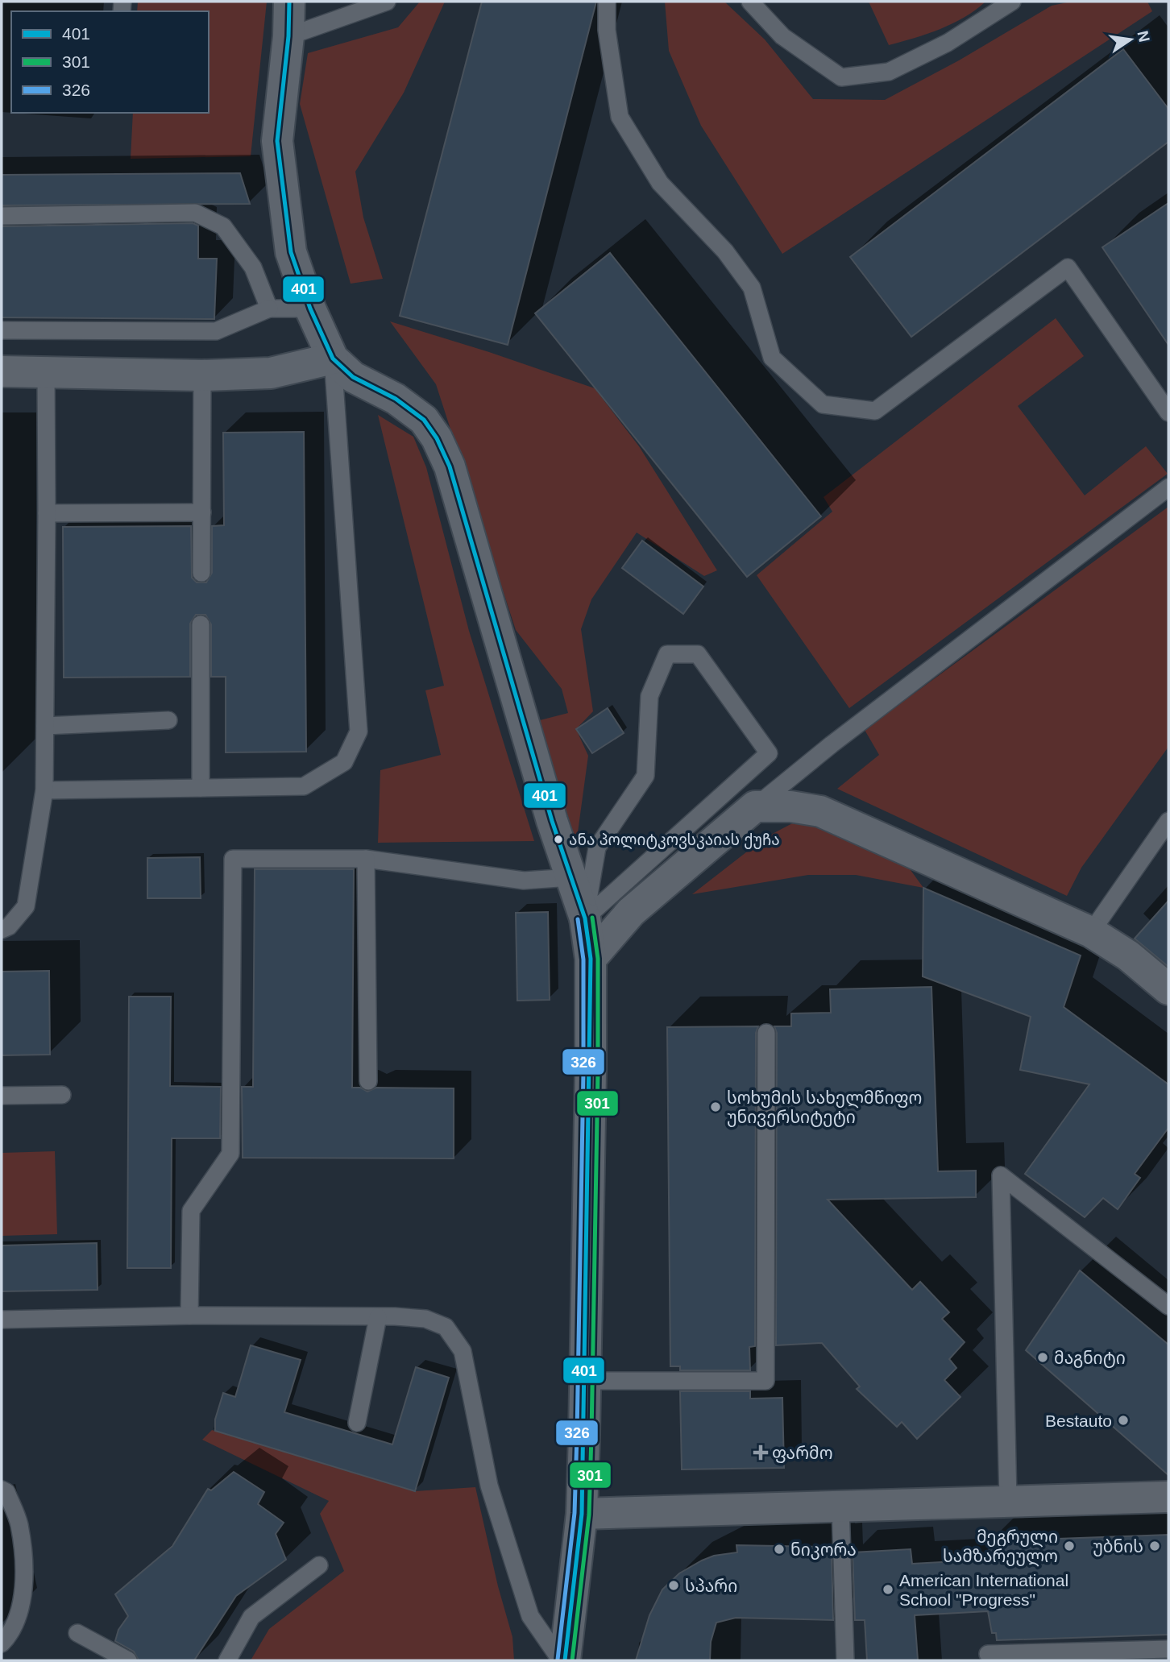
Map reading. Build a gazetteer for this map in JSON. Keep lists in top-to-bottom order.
{
  "places": {
    "other": [
      "ანა პოლიტკოვსკაიას ქუჩა",
      "სოხუმის სახელმწიფო უნივერსიტეტი",
      "მაგნიტი",
      "Bestauto",
      "მეგრული სამზარეულო",
      "უბნის",
      "ნიკორა",
      "სპარი",
      "American International School \"Progress\""
    ],
    "health": ["ფარმო"]
  },
  "lines": ["transit line 401", "transit line 301", "transit line 326"],
  "legend": ["401", "301", "326"],
  "north": "right"
}
